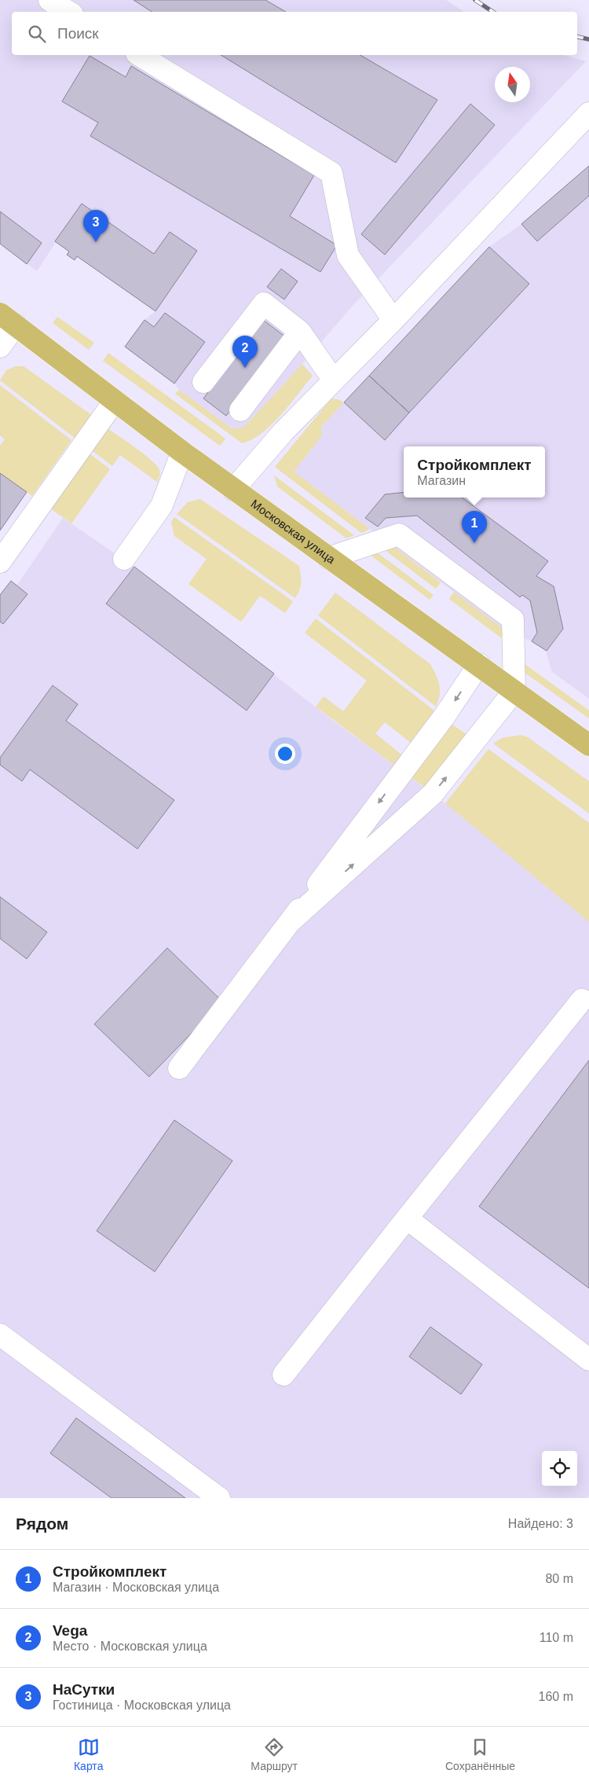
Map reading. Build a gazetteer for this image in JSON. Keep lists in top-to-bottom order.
{
  "streets": {
    "main road": ["Московская улица"]
  },
  "north": "top",
  "page": {
    "search": "Поиск",
    "pins": ["3", "2", "1"],
    "popup": ["Стройкомплект", "Магазин"],
    "heading": ["Рядом", "Найдено: 3"],
    "list": [
      {
        "mark": "1",
        "name": "Стройкомплект",
        "note": "Магазин · Московская улица",
        "value": "80 m"
      },
      {
        "mark": "2",
        "name": "Vega",
        "note": "Место · Московская улица",
        "value": "110 m"
      },
      {
        "mark": "3",
        "name": "НаСутки",
        "note": "Гостиница · Московская улица",
        "value": "160 m"
      }
    ],
    "nav": ["Карта", "Маршрут", "Сохранённые"]
  }
}
